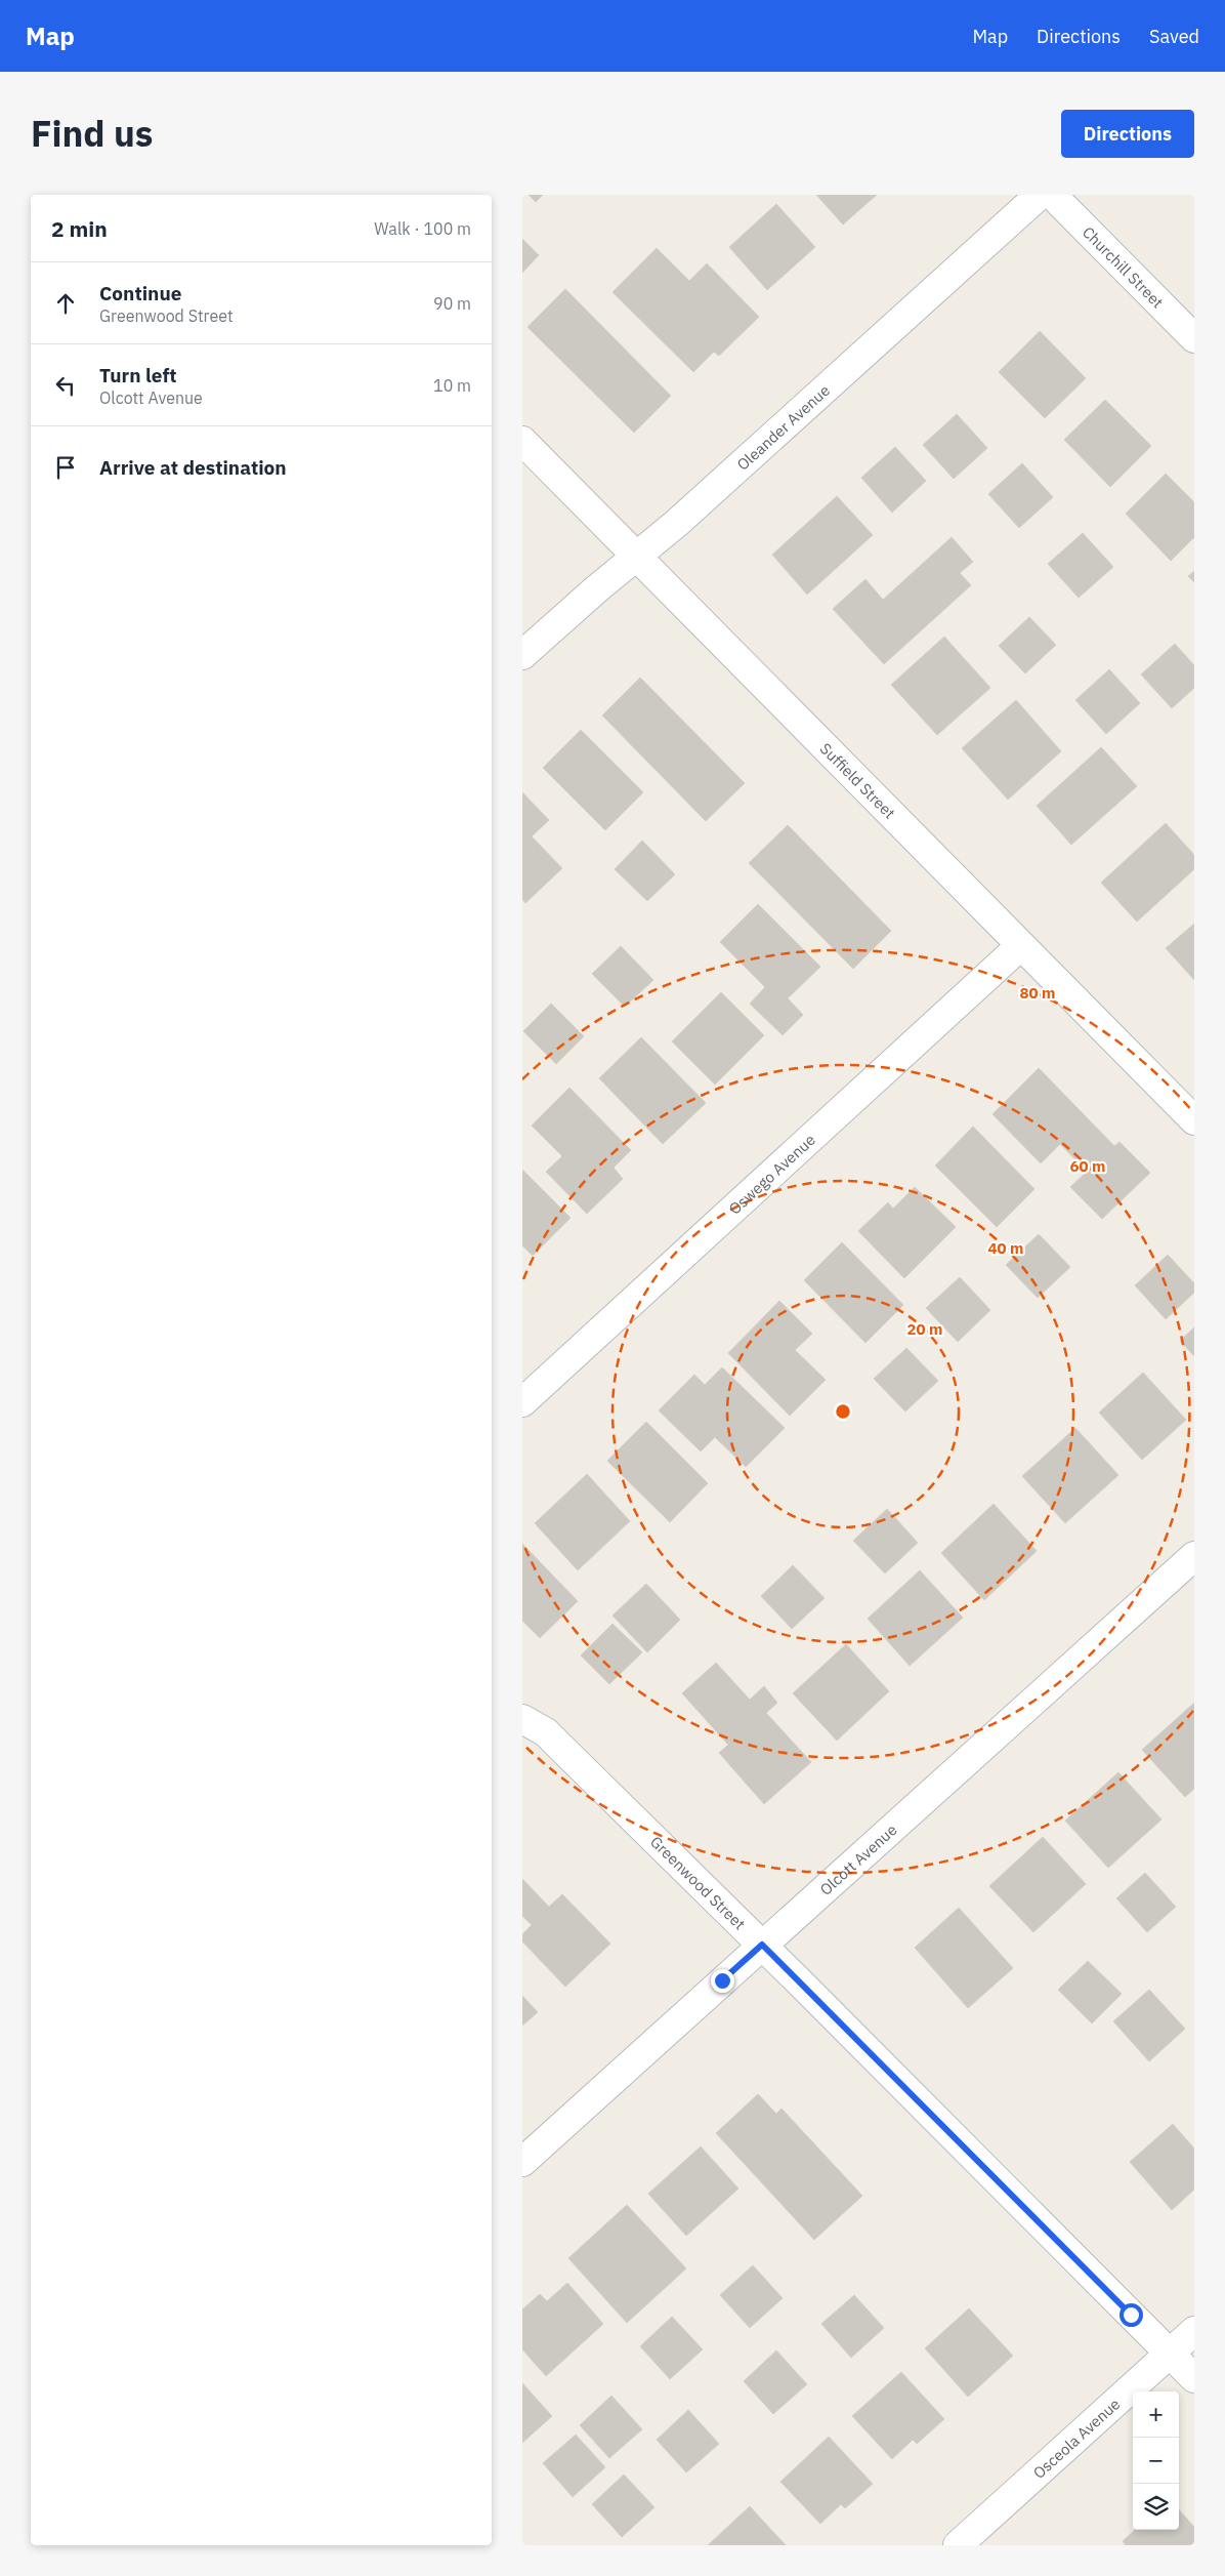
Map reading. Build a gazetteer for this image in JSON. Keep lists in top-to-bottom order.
{
  "streets": {
    "street": [
      "Churchill Street",
      "Oleander Avenue",
      "Suffield Street",
      "Oswego Avenue",
      "Olcott Avenue",
      "Greenwood Street",
      "Osceola Avenue"
    ]
  },
  "crossings": [
    ["Oleander Avenue", "Suffield Street"],
    ["Suffield Street", "Oswego Avenue"],
    ["Olcott Avenue", "Greenwood Street"],
    ["Greenwood Street", "Osceola Avenue"]
  ],
  "page": {
    "header": "Map",
    "nav": ["Map", "Directions", "Saved"],
    "title": "Find us",
    "buttons": "Directions",
    "heading": ["2 min", "Walk · 100 m"],
    "list": [
      ["Continue", "Greenwood Street", "90 m"],
      ["Turn left", "Olcott Avenue", "10 m"],
      "Arrive at destination"
    ],
    "map_buttons": ["+", "−"]
  },
  "rings": [
    "80 m",
    "60 m",
    "40 m",
    "20 m"
  ]
}
